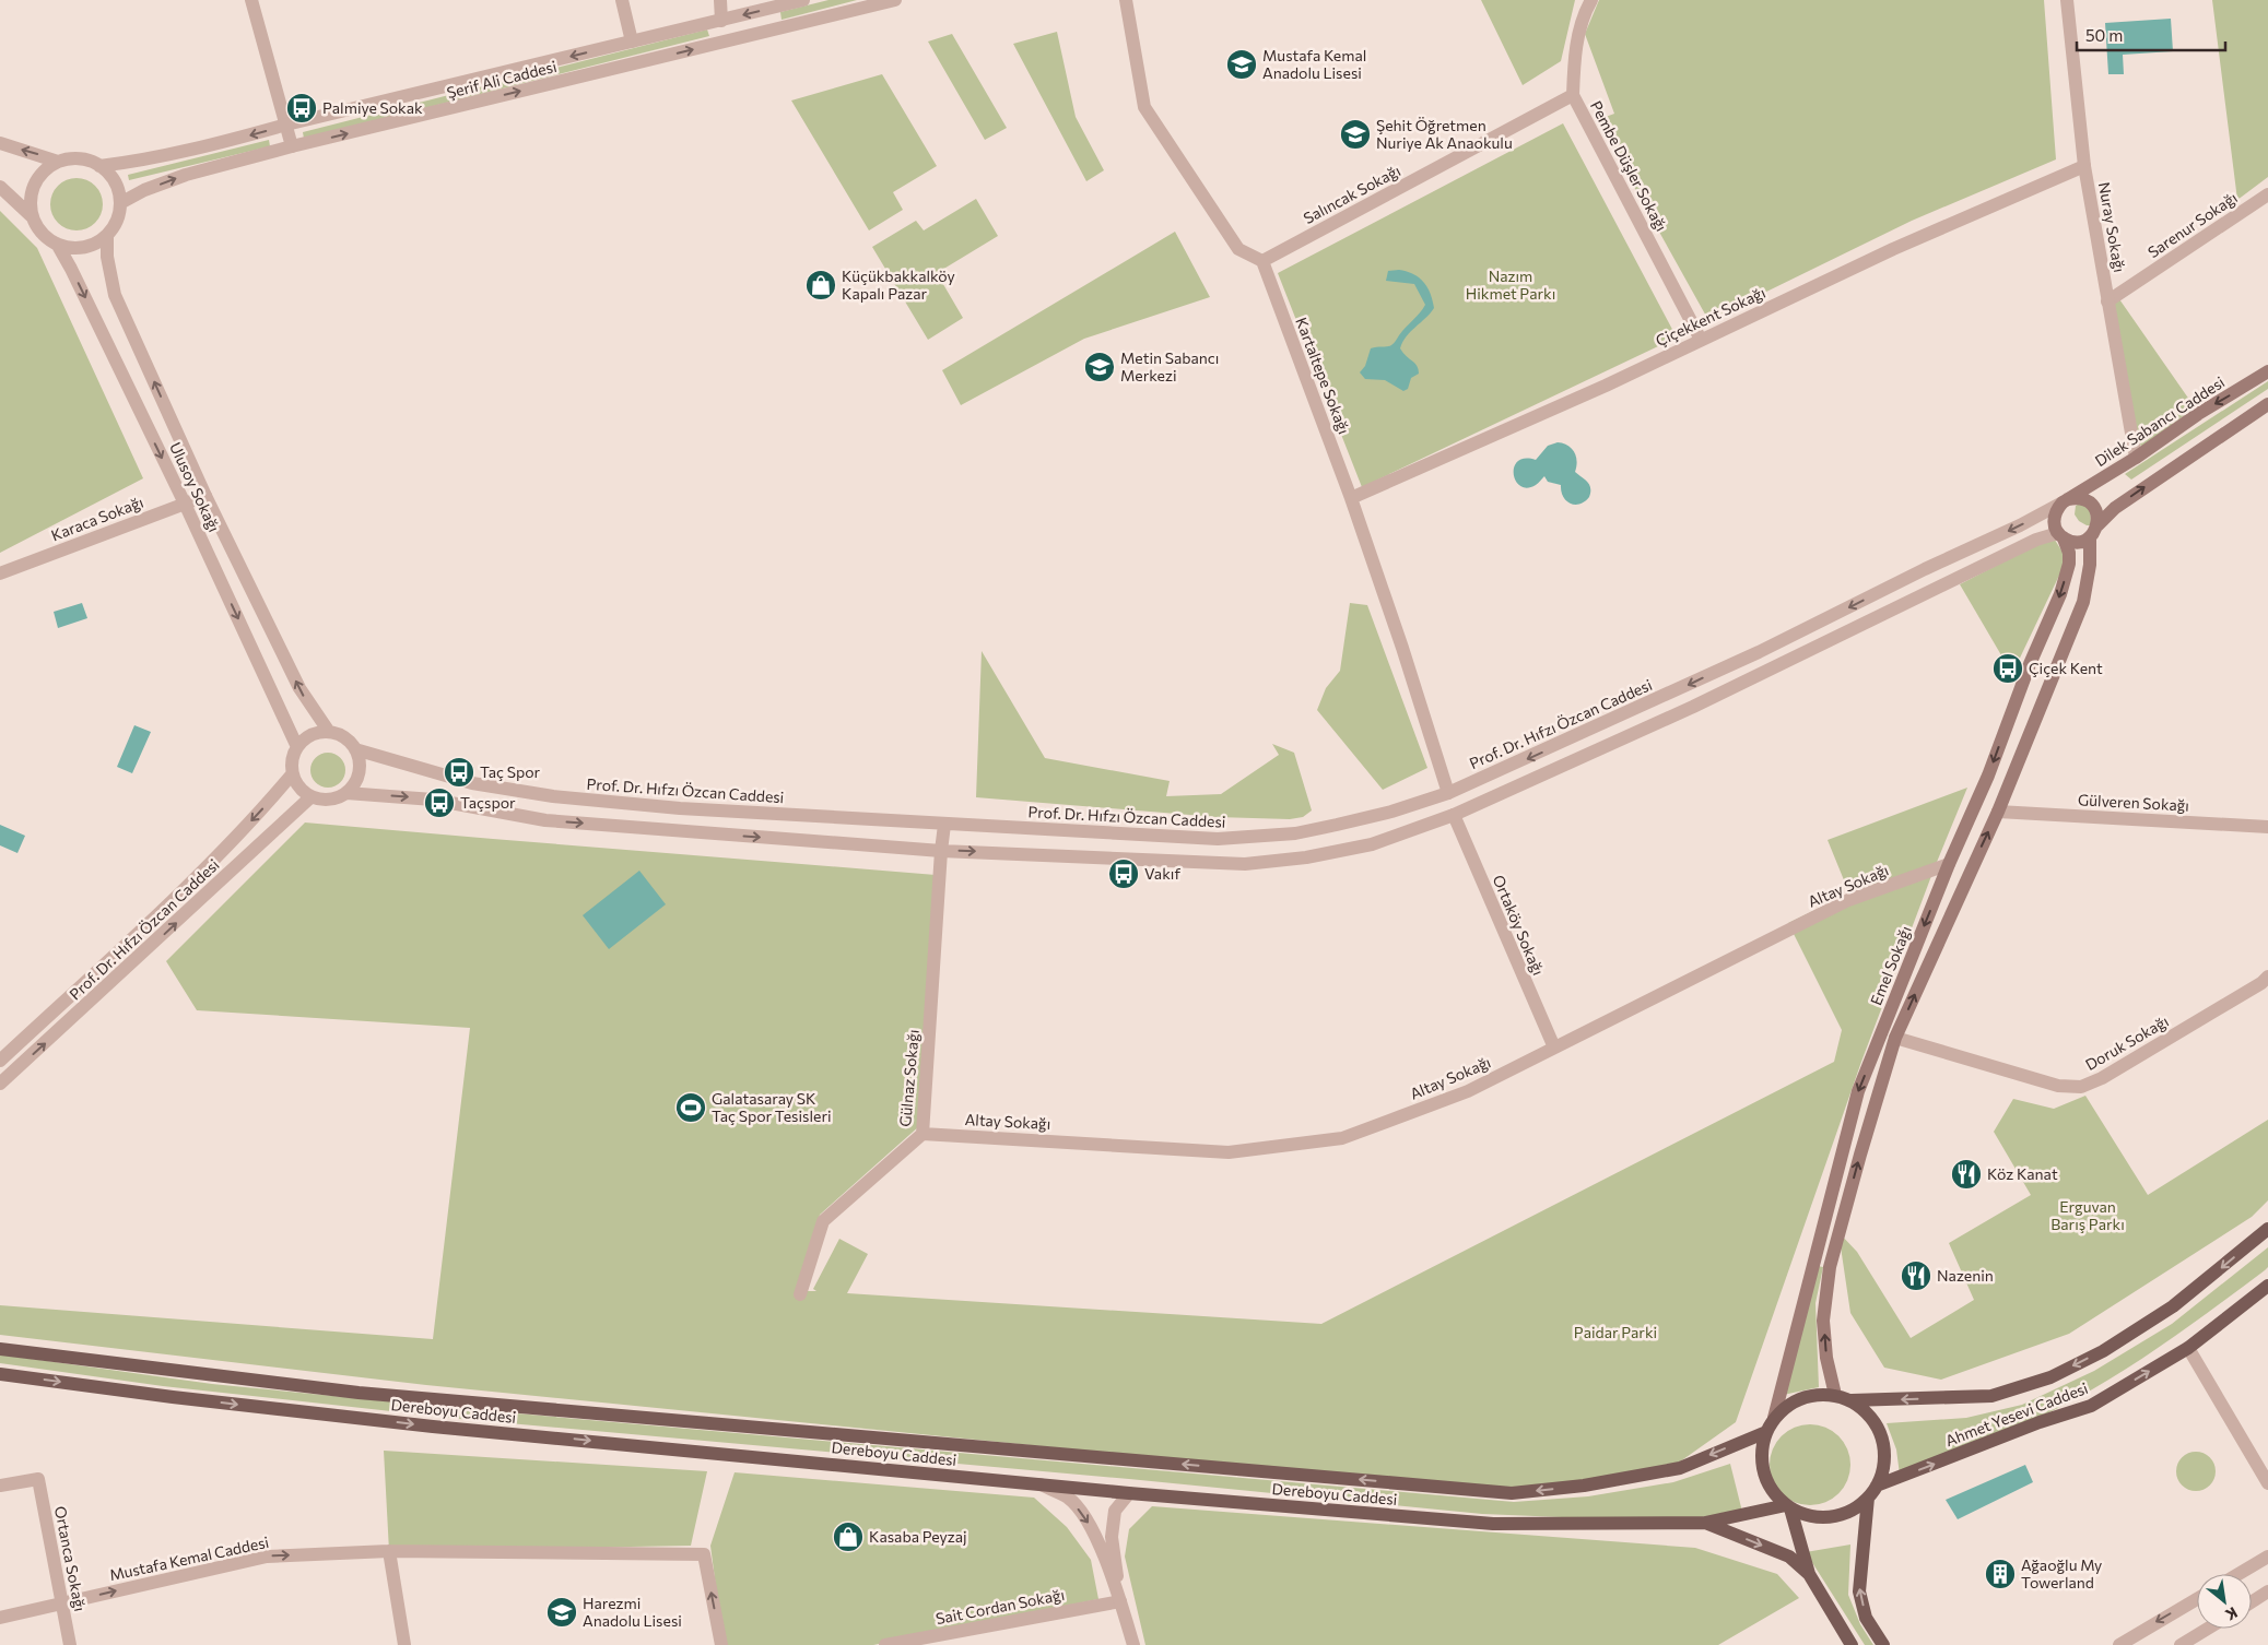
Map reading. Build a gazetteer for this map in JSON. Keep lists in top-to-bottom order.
{
  "streets": {
    "main road": [
      "Dilek Sabancı Caddesi",
      "Emel Sokağı",
      "Dereboyu Caddesi",
      "Ahmet Yesevi Caddesi"
    ],
    "street": [
      "Şerif Ali Caddesi",
      "Pembe Düşler Sokağı",
      "Salıncak Sokağı",
      "Sarenur Sokağı",
      "Nuray Sokağı",
      "Çiçekkent Sokağı",
      "Kartaltepe Sokağı",
      "Ulusoy Sokağı",
      "Karaca Sokağı",
      "Prof. Dr. Hıfzı Özcan Caddesi",
      "Gülveren Sokağı",
      "Altay Sokağı",
      "Ortaköy Sokağı",
      "Doruk Sokağı",
      "Gülnaz Sokağı",
      "Ortanca Sokağı",
      "Mustafa Kemal Caddesi",
      "Sait Cordan Sokağı"
    ]
  },
  "crossings": [
    ["Şerif Ali Caddesi", "Ulusoy Sokağı"],
    ["Pembe Düşler Sokağı", "Salıncak Sokağı"],
    ["Pembe Düşler Sokağı", "Çiçekkent Sokağı"],
    ["Salıncak Sokağı", "Kartaltepe Sokağı"],
    ["Sarenur Sokağı", "Nuray Sokağı"],
    ["Nuray Sokağı", "Çiçekkent Sokağı"],
    ["Nuray Sokağı", "Dilek Sabancı Caddesi"],
    ["Çiçekkent Sokağı", "Kartaltepe Sokağı"],
    ["Kartaltepe Sokağı", "Prof. Dr. Hıfzı Özcan Caddesi"],
    ["Kartaltepe Sokağı", "Ortaköy Sokağı"],
    ["Dilek Sabancı Caddesi", "Prof. Dr. Hıfzı Özcan Caddesi"],
    ["Dilek Sabancı Caddesi", "Emel Sokağı"],
    ["Ulusoy Sokağı", "Karaca Sokağı"],
    ["Ulusoy Sokağı", "Prof. Dr. Hıfzı Özcan Caddesi"],
    ["Prof. Dr. Hıfzı Özcan Caddesi", "Ortaköy Sokağı"],
    ["Prof. Dr. Hıfzı Özcan Caddesi", "Emel Sokağı"],
    ["Prof. Dr. Hıfzı Özcan Caddesi", "Gülnaz Sokağı"],
    ["Altay Sokağı", "Ortaköy Sokağı"],
    ["Altay Sokağı", "Emel Sokağı"],
    ["Altay Sokağı", "Gülnaz Sokağı"],
    ["Emel Sokağı", "Dereboyu Caddesi"],
    ["Emel Sokağı", "Ahmet Yesevi Caddesi"],
    ["Dereboyu Caddesi", "Ahmet Yesevi Caddesi"],
    ["Ortanca Sokağı", "Mustafa Kemal Caddesi"]
  ],
  "parks": ["Nazım Hikmet Parkı", "Erguvan Barış Parkı", "Paidar Parki"],
  "places": {
    "school or university": [
      "Mustafa Kemal Anadolu Lisesi",
      "Şehit Öğretmen Nuriye Ak Anaokulu",
      "Metin Sabancı Merkezi",
      "Harezmi Anadolu Lisesi"
    ],
    "bus stop": [
      "Palmiye Sokak",
      "Çiçek Kent",
      "Taç Spor",
      "Taçspor",
      "Vakıf"
    ],
    "shop": ["Küçükbakkalköy Kapalı Pazar", "Kasaba Peyzaj"],
    "sports": ["Galatasaray SK Taç Spor Tesisleri"],
    "restaurant": ["Köz Kanat", "Nazenin"],
    "building": ["Ağaoğlu My Towerland"]
  },
  "scale_bar": "50 m",
  "north": "bottom right"
}
